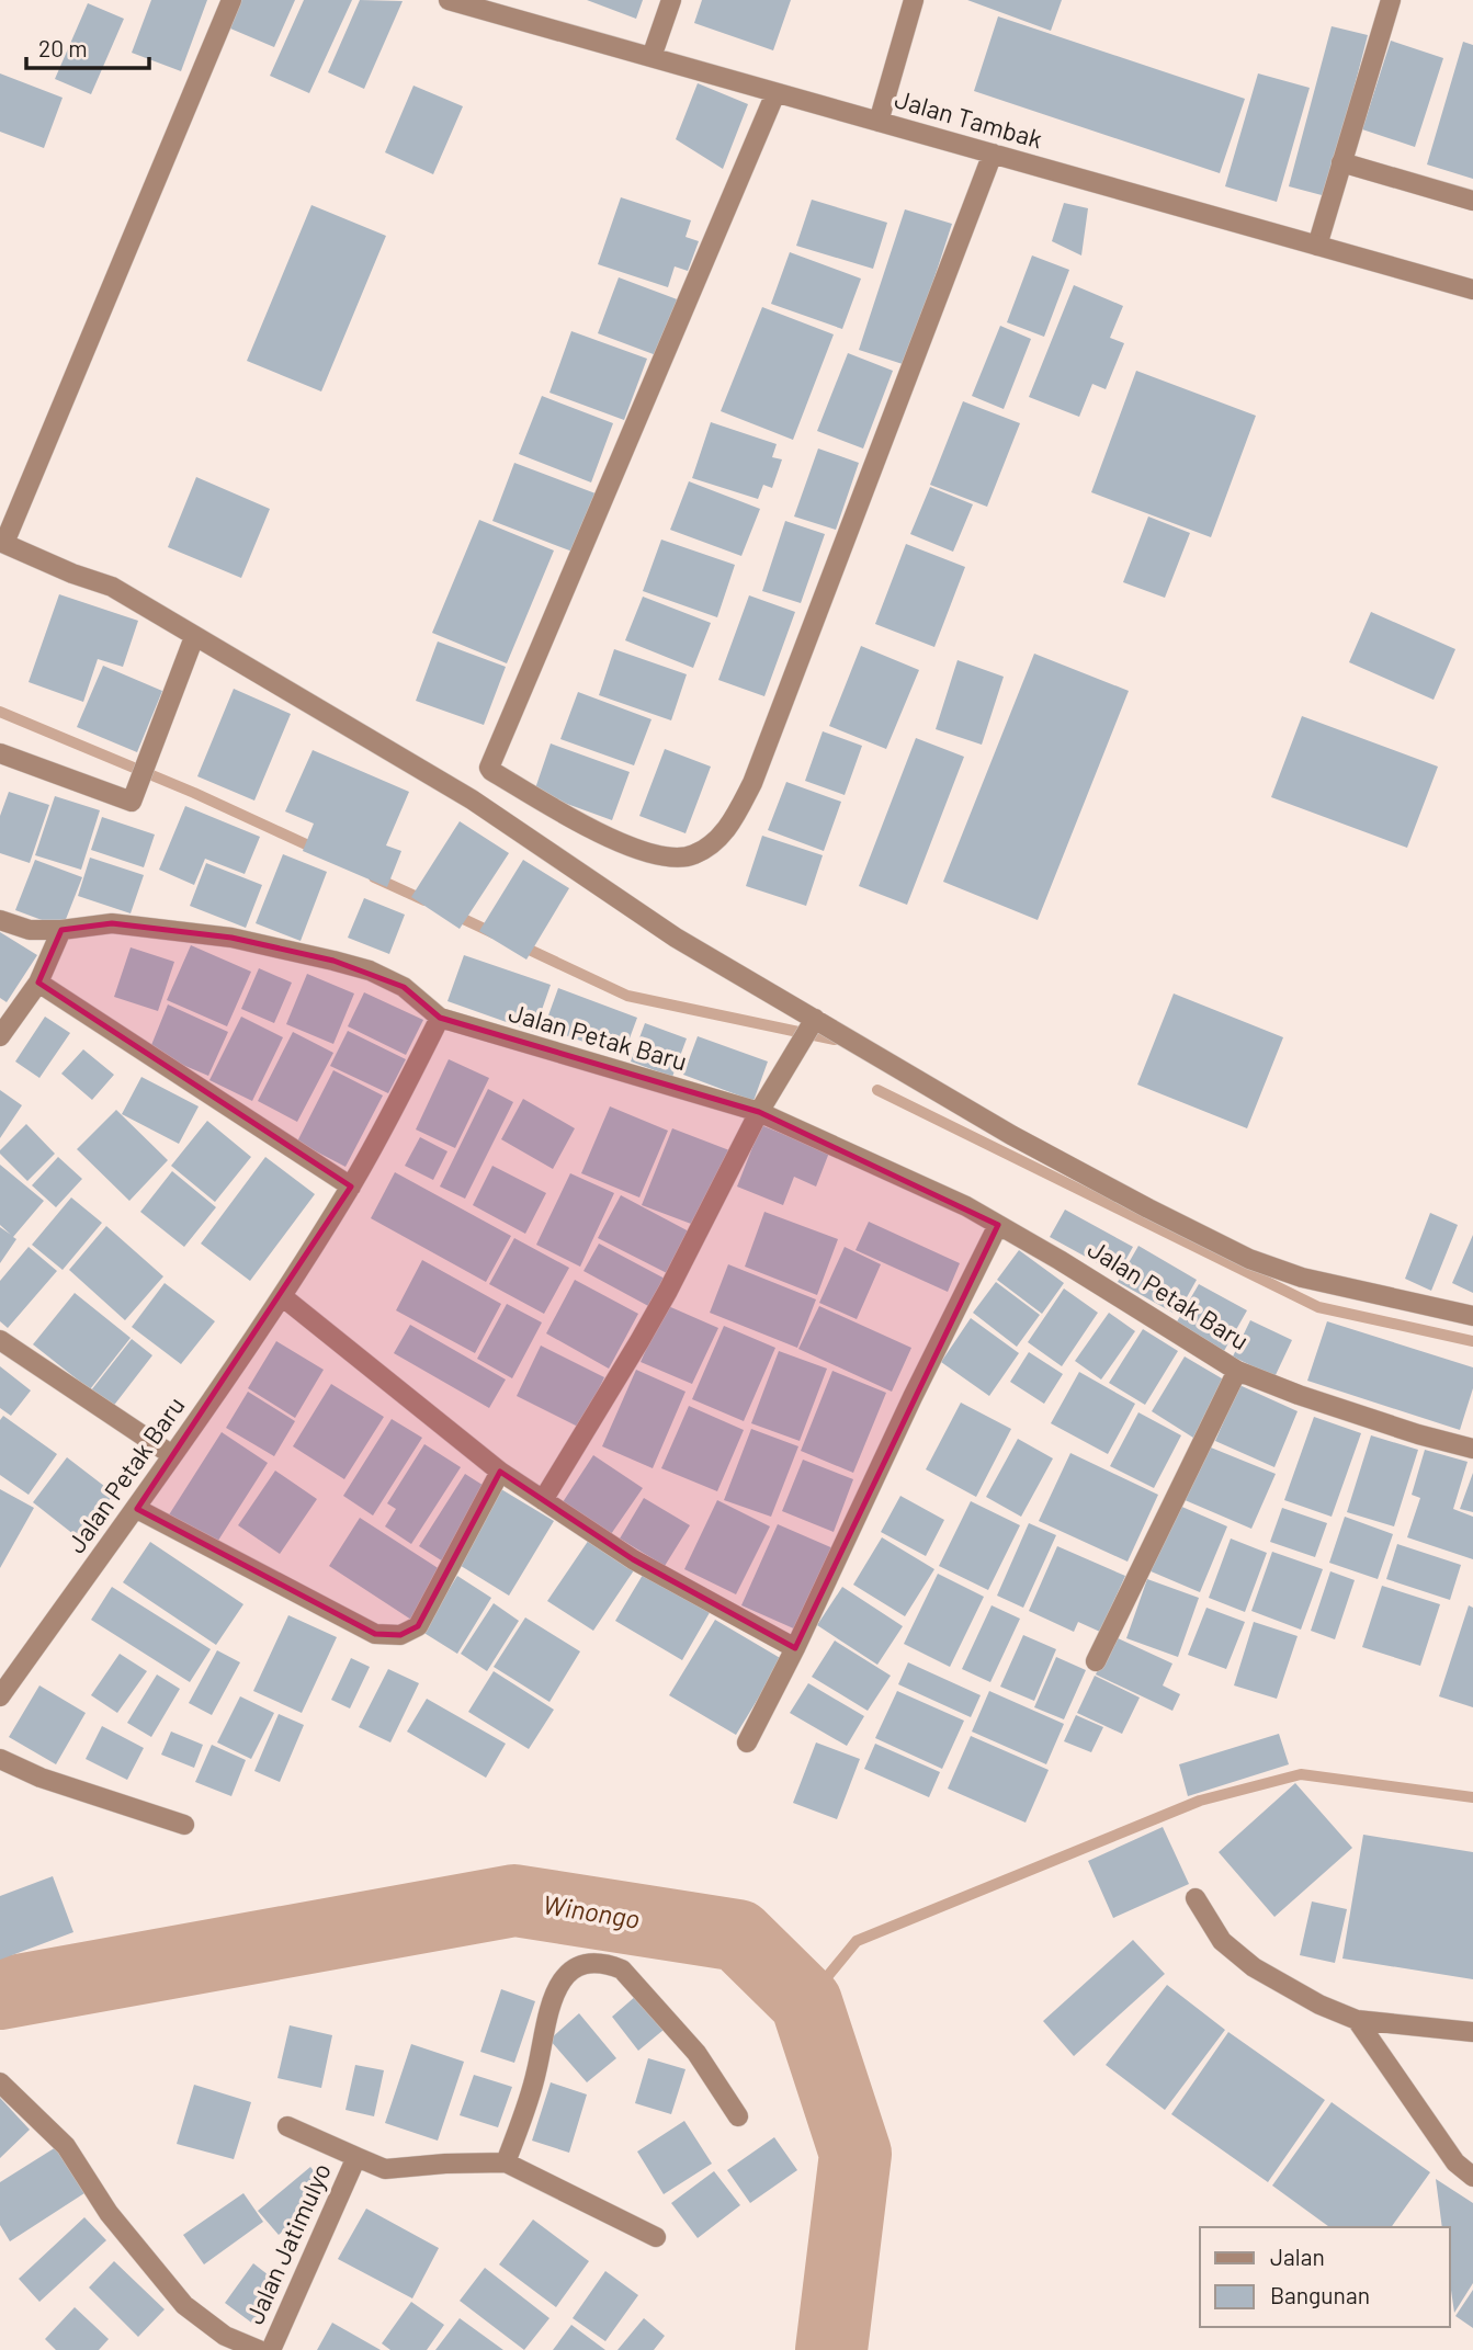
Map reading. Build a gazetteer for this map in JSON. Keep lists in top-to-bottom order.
{
  "streets": {
    "street": ["Jalan Tambak", "Jalan Petak Baru", "Jalan Jatimulyo"]
  },
  "water": ["Winongo"],
  "legend": ["Jalan", "Bangunan"],
  "scale_bar": "20 m"
}
